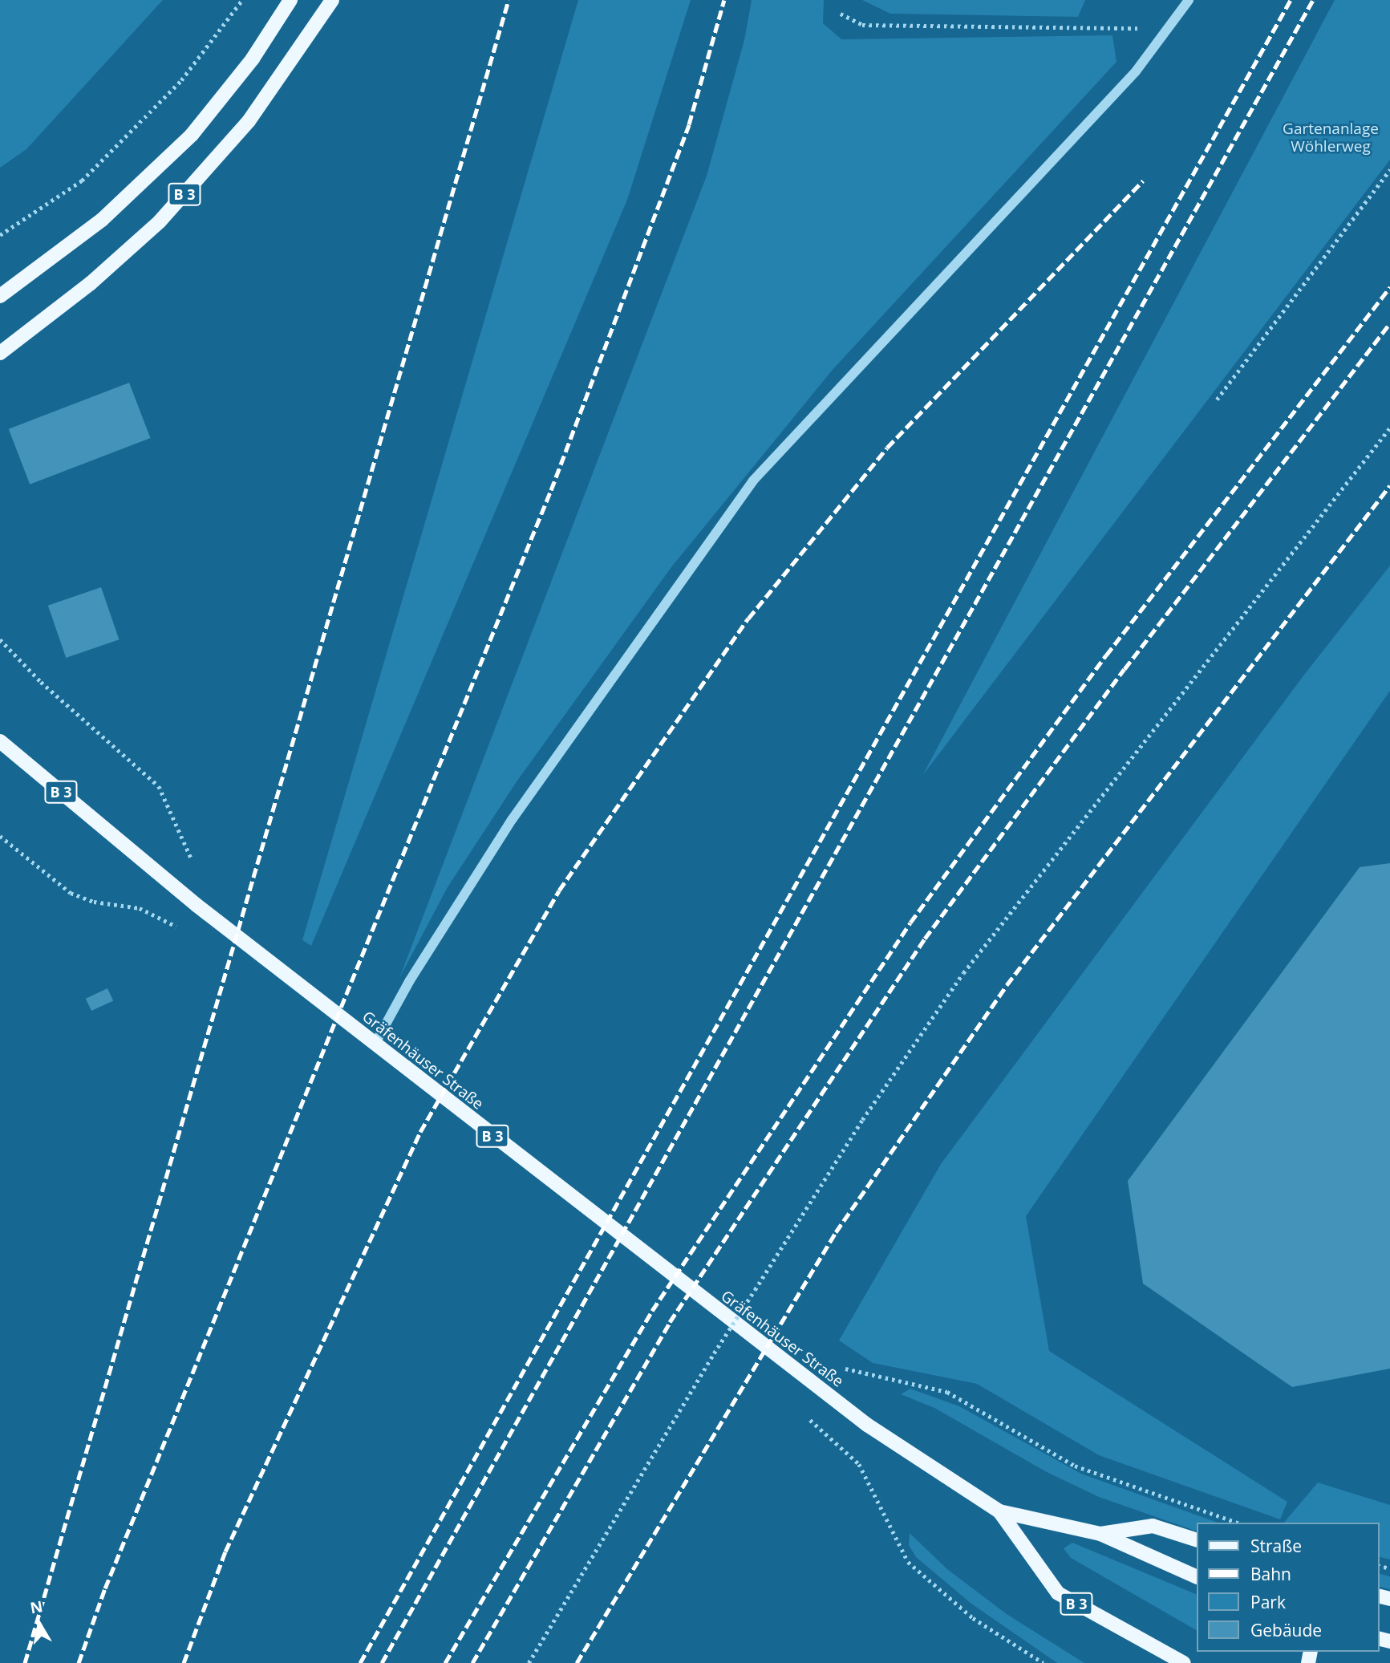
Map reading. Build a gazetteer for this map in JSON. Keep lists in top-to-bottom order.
{
  "streets": {
    "main road": ["B 3", "Gräfenhäuser Straße"]
  },
  "parks": ["Gartenanlage Wöhlerweg"],
  "legend": [
    "Straße",
    "Bahn",
    "Park",
    "Gebäude"
  ],
  "north": "top"
}
